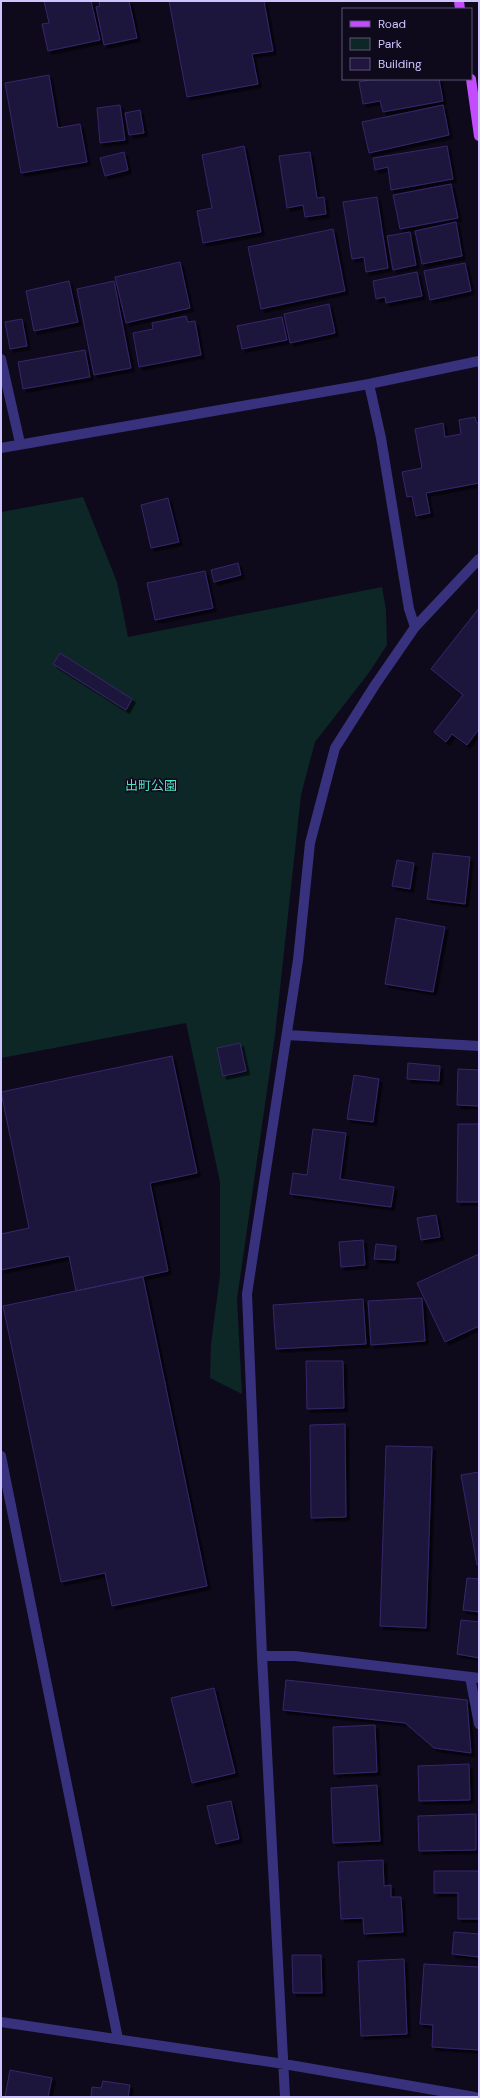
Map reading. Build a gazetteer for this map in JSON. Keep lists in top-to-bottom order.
{
  "parks": ["出町公園"],
  "legend": ["Road", "Park", "Building"]
}
